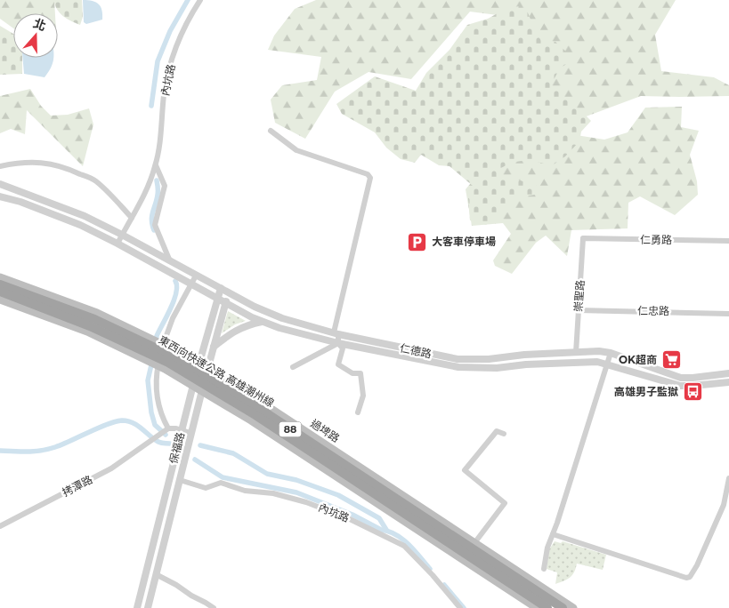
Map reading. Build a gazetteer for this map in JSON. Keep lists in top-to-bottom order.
{
  "streets": {
    "highway": ["東西向快速公路 高雄潮州線", "88"],
    "main road": ["過埤路"],
    "street": [
      "內坑路",
      "仁勇路",
      "崇聖路",
      "仁忠路",
      "仁德路",
      "保福路",
      "拷潭路"
    ]
  },
  "crossings": [
    ["內坑路", "保福路"],
    ["仁勇路", "崇聖路"],
    ["崇聖路", "仁忠路"],
    ["崇聖路", "仁德路"],
    ["仁德路", "保福路"],
    ["過埤路", "保福路"]
  ],
  "places": {
    "parking": ["大客車停車場"],
    "supermarket": ["OK超商"],
    "bus stop": ["高雄男子監獄"]
  },
  "north": "top"
}
